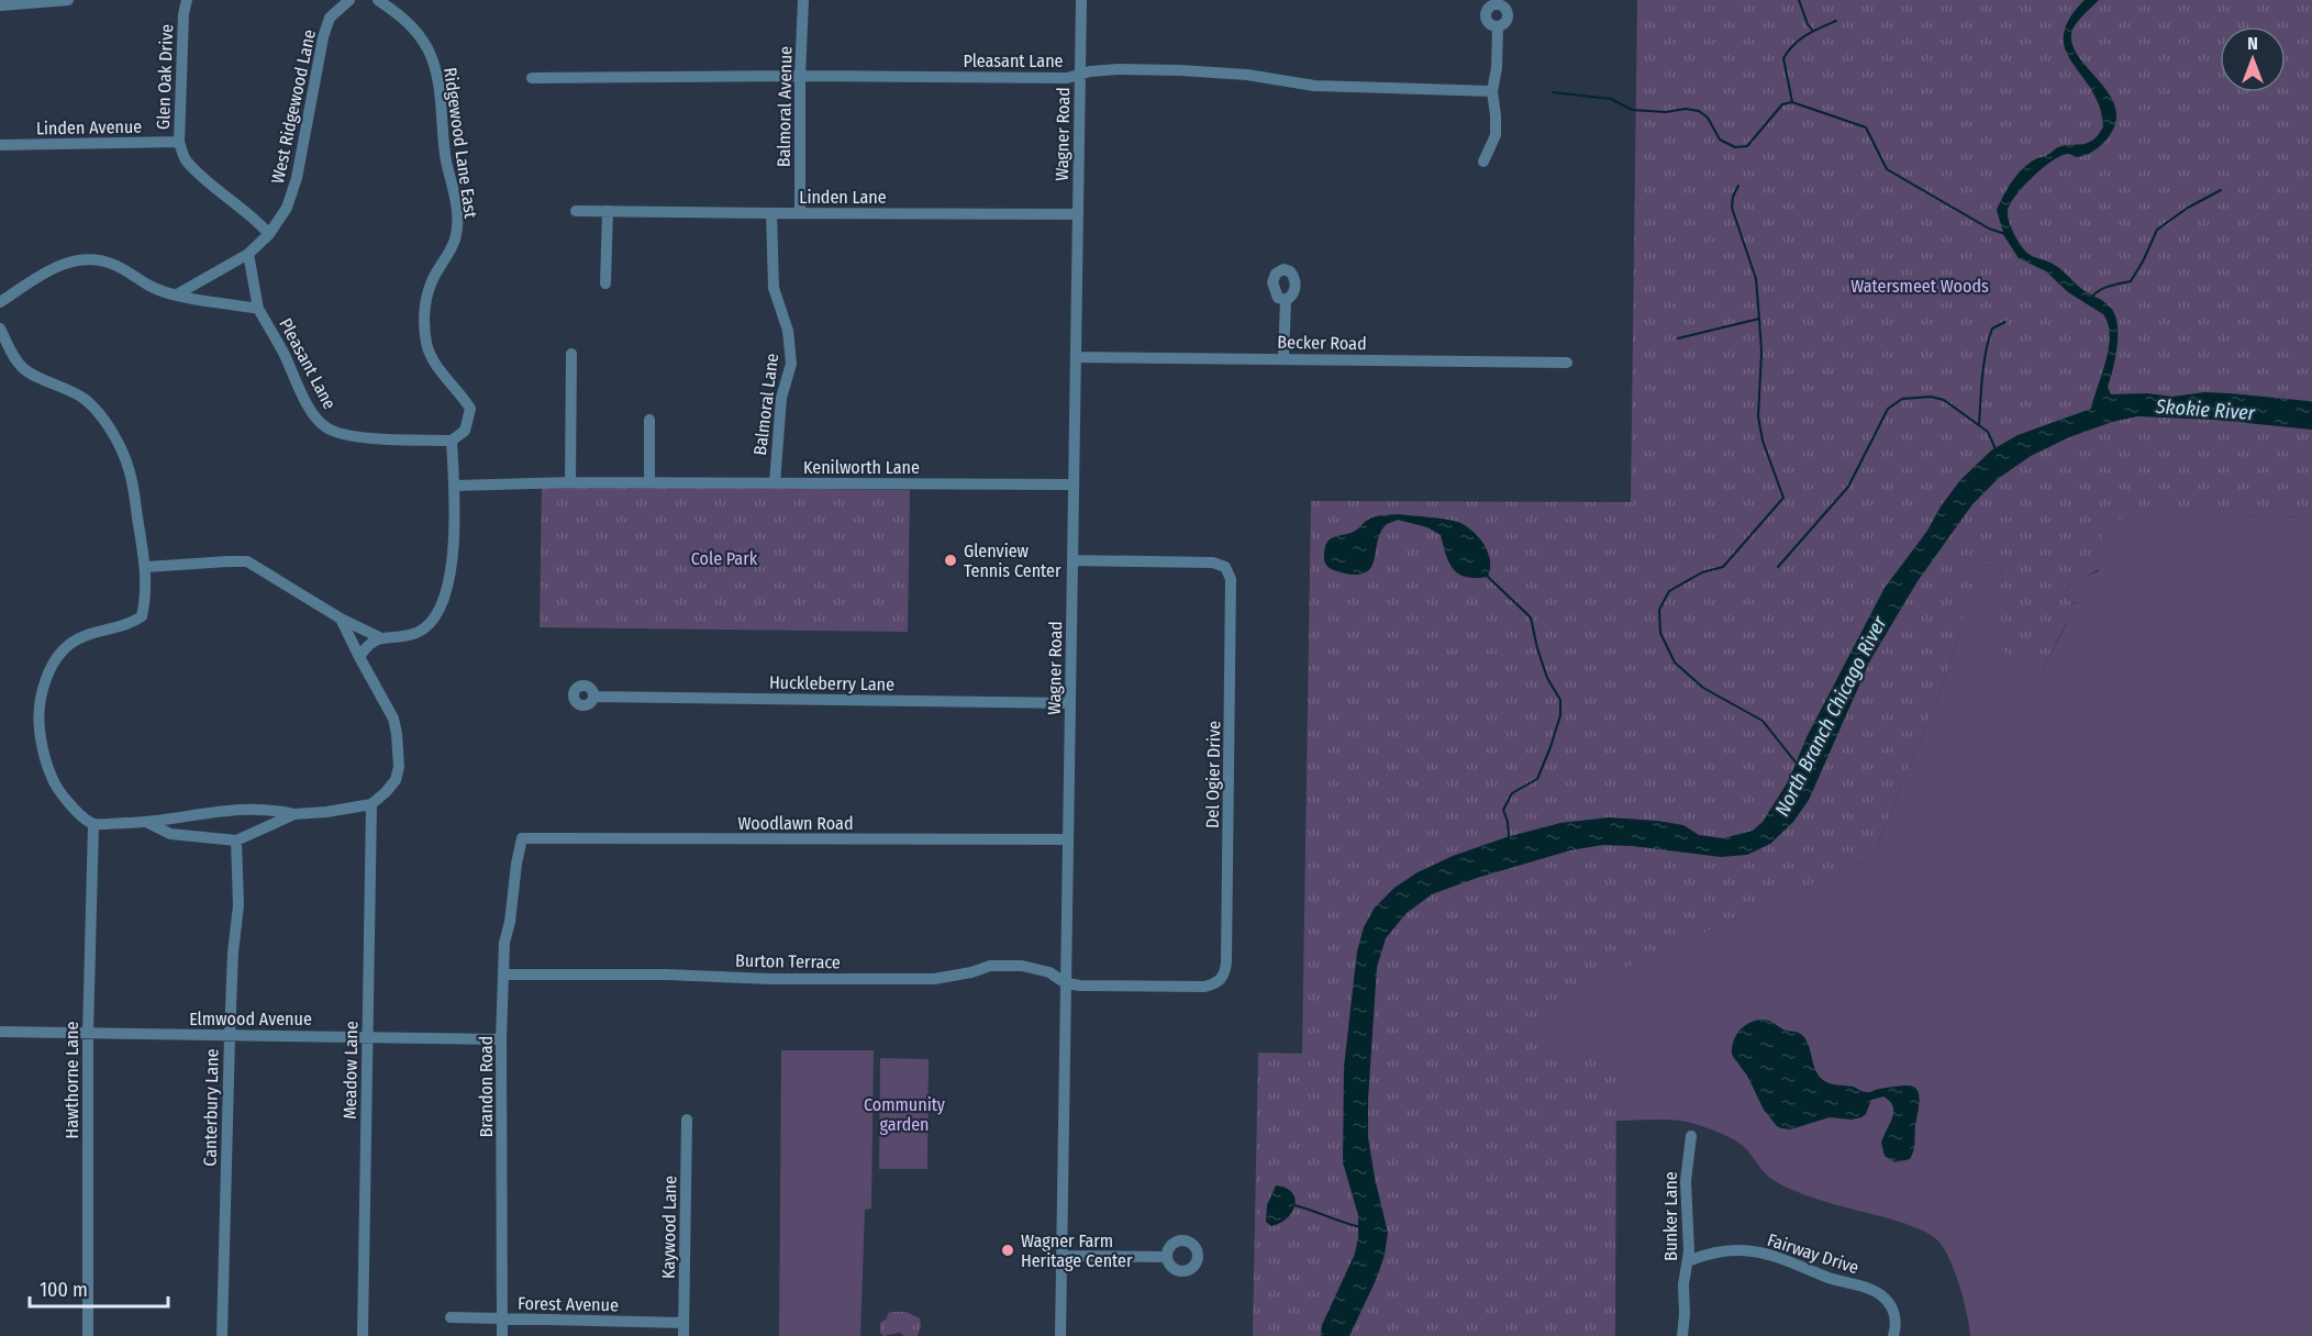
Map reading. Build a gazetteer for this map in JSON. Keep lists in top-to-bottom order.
{
  "streets": {
    "street": [
      "Pleasant Lane",
      "Glen Oak Drive",
      "West Ridgewood Lane",
      "Balmoral Avenue",
      "Linden Avenue",
      "Wagner Road",
      "Ridgewood Lane East",
      "Linden Lane",
      "Becker Road",
      "Balmoral Lane",
      "Kenilworth Lane",
      "Huckleberry Lane",
      "Del Ogier Drive",
      "Woodlawn Road",
      "Burton Terrace",
      "Elmwood Avenue",
      "Meadow Lane",
      "Hawthorne Lane",
      "Brandon Road",
      "Canterbury Lane",
      "Bunker Lane",
      "Kaywood Lane",
      "Fairway Drive",
      "Forest Avenue"
    ]
  },
  "crossings": [
    ["Pleasant Lane", "West Ridgewood Lane"],
    ["Pleasant Lane", "Balmoral Avenue"],
    ["Pleasant Lane", "Wagner Road"],
    ["Pleasant Lane", "Ridgewood Lane East"],
    ["Glen Oak Drive", "West Ridgewood Lane"],
    ["Glen Oak Drive", "Linden Avenue"],
    ["Balmoral Avenue", "Linden Lane"],
    ["Wagner Road", "Linden Lane"],
    ["Wagner Road", "Becker Road"],
    ["Wagner Road", "Kenilworth Lane"],
    ["Wagner Road", "Huckleberry Lane"],
    ["Wagner Road", "Del Ogier Drive"],
    ["Wagner Road", "Woodlawn Road"],
    ["Wagner Road", "Burton Terrace"],
    ["Linden Lane", "Balmoral Lane"],
    ["Balmoral Lane", "Kenilworth Lane"],
    ["Del Ogier Drive", "Burton Terrace"],
    ["Woodlawn Road", "Brandon Road"],
    ["Burton Terrace", "Brandon Road"],
    ["Elmwood Avenue", "Meadow Lane"],
    ["Elmwood Avenue", "Hawthorne Lane"],
    ["Elmwood Avenue", "Brandon Road"],
    ["Elmwood Avenue", "Canterbury Lane"],
    ["Brandon Road", "Forest Avenue"],
    ["Bunker Lane", "Fairway Drive"],
    ["Kaywood Lane", "Forest Avenue"]
  ],
  "water": ["Skokie River", "North Branch Chicago River"],
  "parks": ["Watersmeet Woods", "Cole Park", "Community garden"],
  "places": ["Glenview Tennis Center", "Wagner Farm Heritage Center"],
  "scale_bar": "100 m",
  "north": "top"
}
